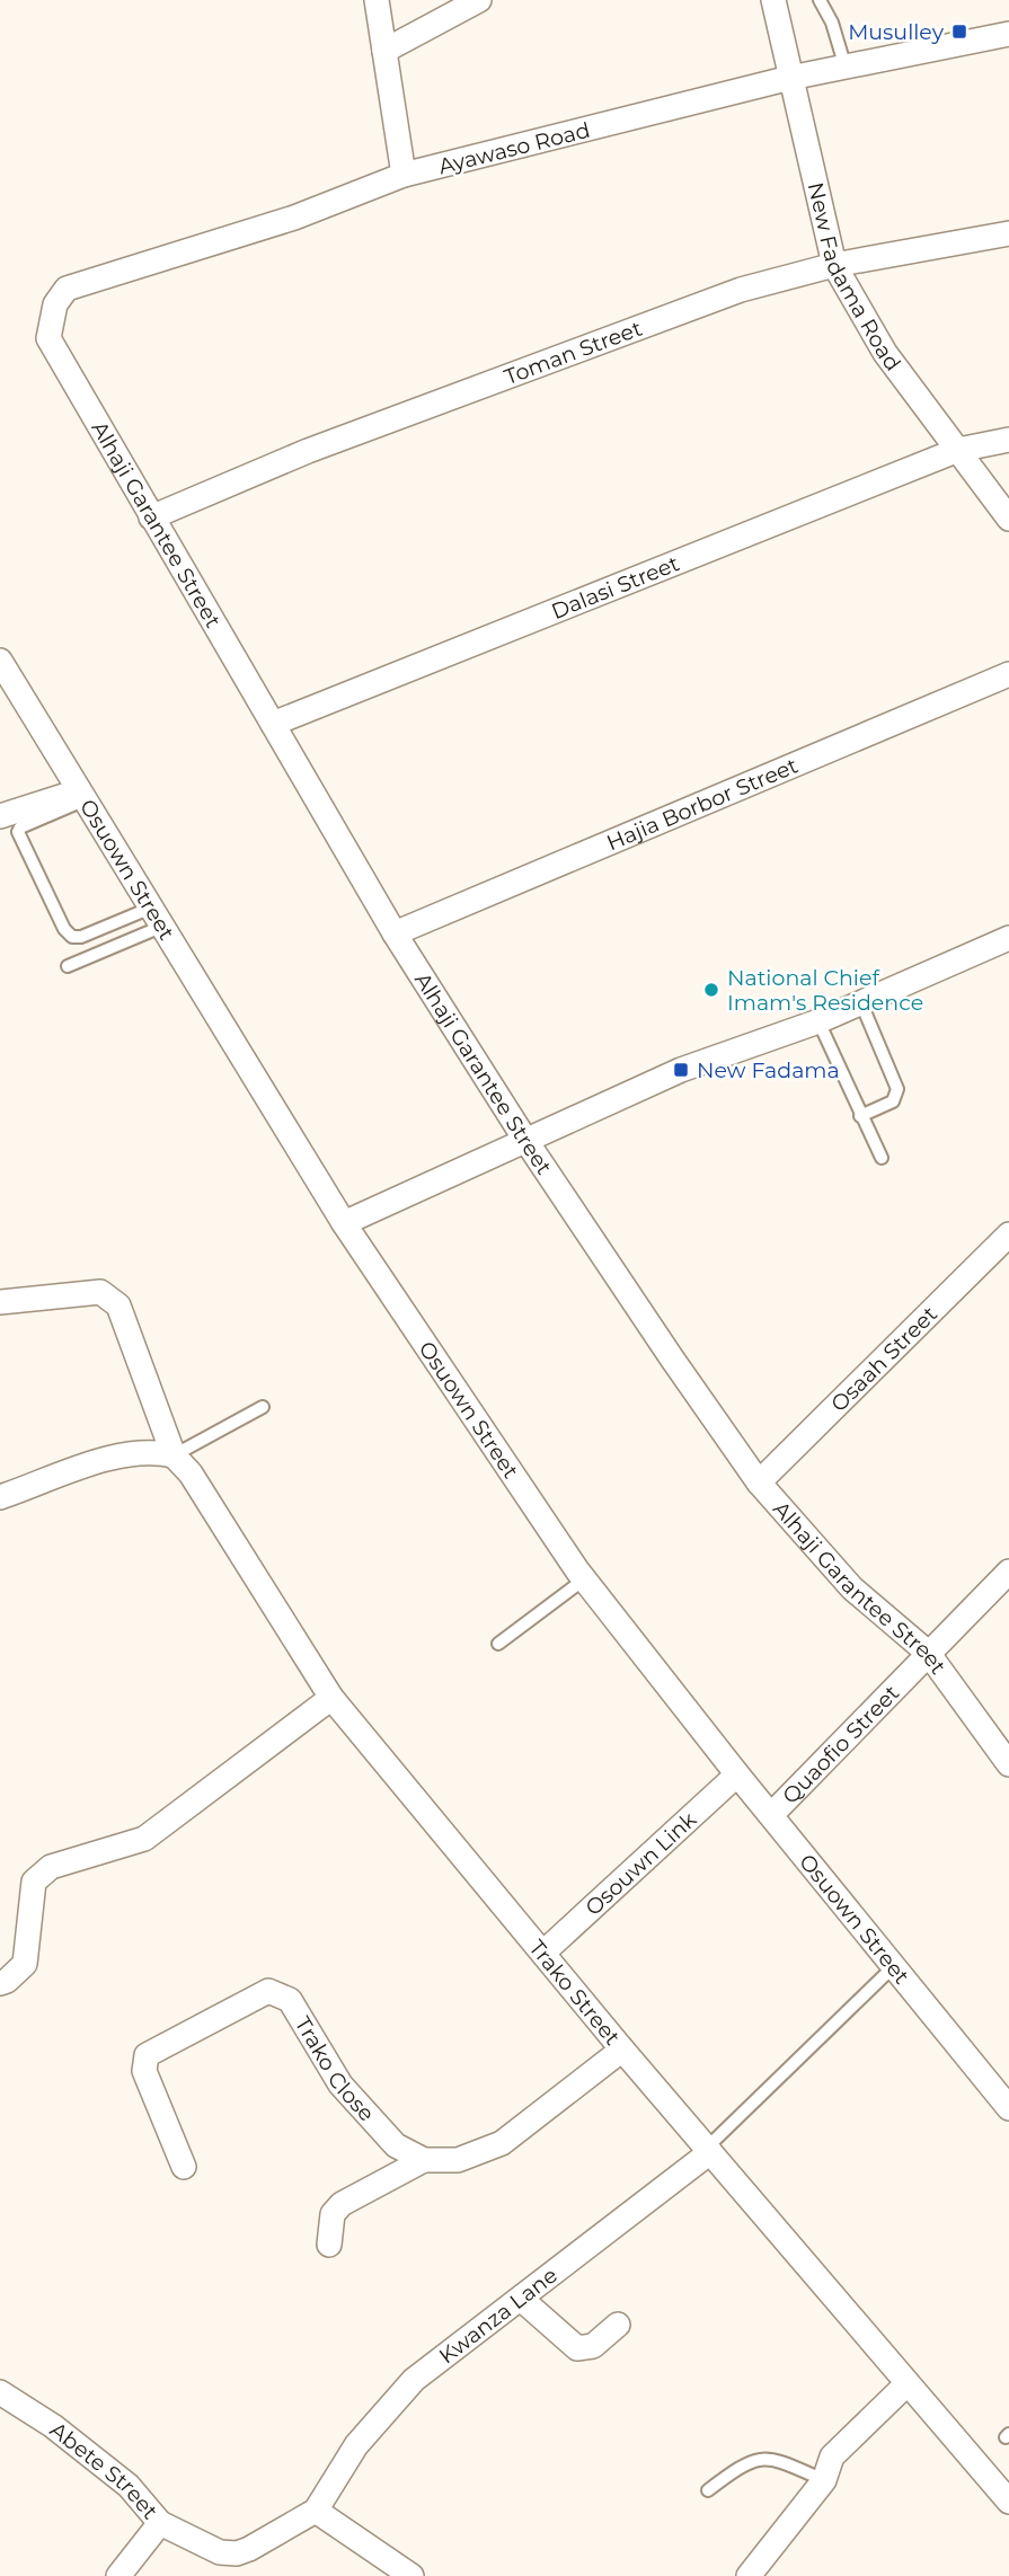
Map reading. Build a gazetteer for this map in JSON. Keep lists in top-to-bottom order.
{
  "streets": {
    "street": [
      "Ayawaso Road",
      "New Fadama Road",
      "Toman Street",
      "Alhaji Garantee Street",
      "Dalasi Street",
      "Hajia Borbor Street",
      "Osuown Street",
      "Osaah Street",
      "Quaofio Street",
      "Osouwn Link",
      "Trako Street",
      "Trako Close",
      "Kwanza Lane",
      "Abete Street"
    ]
  },
  "crossings": [
    ["Ayawaso Road", "New Fadama Road"],
    ["Ayawaso Road", "Alhaji Garantee Street"],
    ["New Fadama Road", "Toman Street"],
    ["New Fadama Road", "Dalasi Street"],
    ["Toman Street", "Alhaji Garantee Street"],
    ["Alhaji Garantee Street", "Dalasi Street"],
    ["Alhaji Garantee Street", "Hajia Borbor Street"],
    ["Alhaji Garantee Street", "Osaah Street"],
    ["Alhaji Garantee Street", "Quaofio Street"],
    ["Osuown Street", "Quaofio Street"],
    ["Osuown Street", "Osouwn Link"],
    ["Osouwn Link", "Trako Street"],
    ["Trako Street", "Kwanza Lane"],
    ["Kwanza Lane", "Abete Street"]
  ],
  "places": {
    "transit": ["Musulley", "New Fadama"],
    "other": ["National Chief Imam's Residence"]
  }
}
